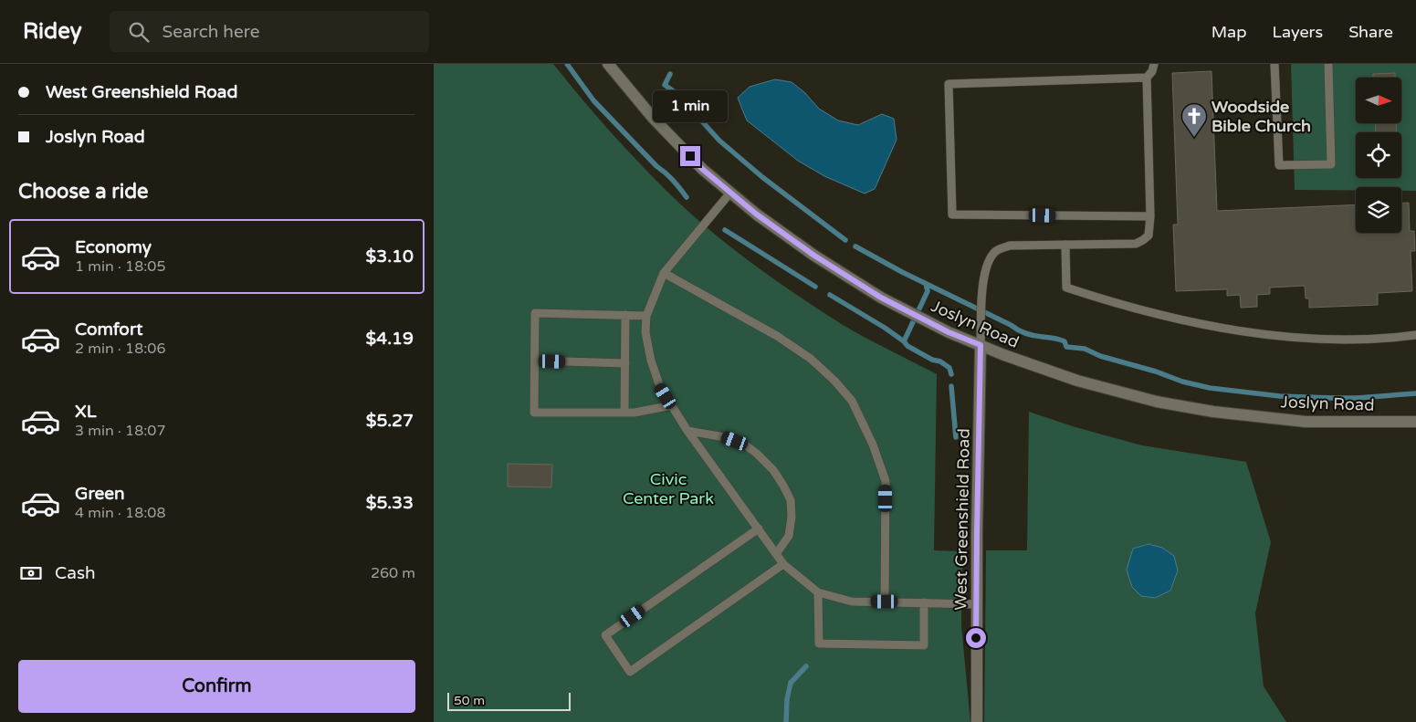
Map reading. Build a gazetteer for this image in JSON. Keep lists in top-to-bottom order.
{
  "streets": {
    "street": ["Joslyn Road", "West Greenshield Road"]
  },
  "crossings": [
    ["Joslyn Road", "West Greenshield Road"]
  ],
  "parks": ["Civic Center Park"],
  "places": {
    "church": ["Woodside Bible Church"]
  },
  "scale_bar": "50 m",
  "north": "right",
  "page": {
    "header": "Ridey",
    "search": "Search here",
    "nav": ["Map", "Layers", "Share"],
    "banner": ["West Greenshield Road", "Joslyn Road"],
    "bubble": "1 min",
    "heading": "Choose a ride",
    "list": [
      {
        "name": "Economy",
        "note": "1 min · 18:05",
        "value": "$3.10"
      },
      {
        "name": "Comfort",
        "note": "2 min · 18:06",
        "value": "$4.19"
      },
      {
        "name": "XL",
        "note": "3 min · 18:07",
        "value": "$5.27"
      },
      {
        "name": "Green",
        "note": "4 min · 18:08",
        "value": "$5.33"
      }
    ],
    "pay": ["Cash", "260 m"],
    "buttons": "Confirm",
    "scale": "50 m"
  }
}
